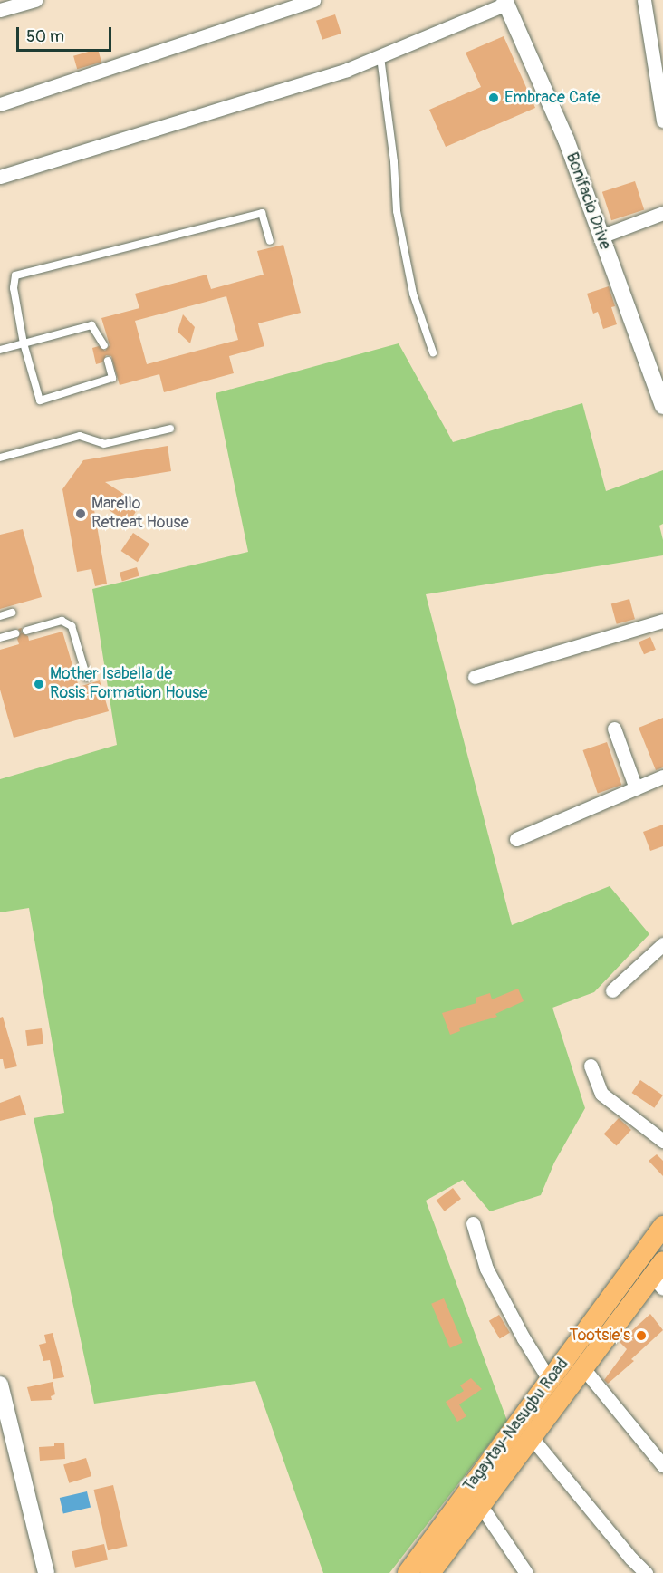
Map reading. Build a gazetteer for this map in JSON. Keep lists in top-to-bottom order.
{
  "streets": {
    "main road": ["Tagaytay-Nasugbu Road"],
    "street": ["Bonifacio Drive"]
  },
  "places": [
    "Embrace Cafe",
    "Marello Retreat House",
    "Mother Isabella de Rosis Formation House",
    "Tootsie's"
  ],
  "scale_bar": "50 m"
}
